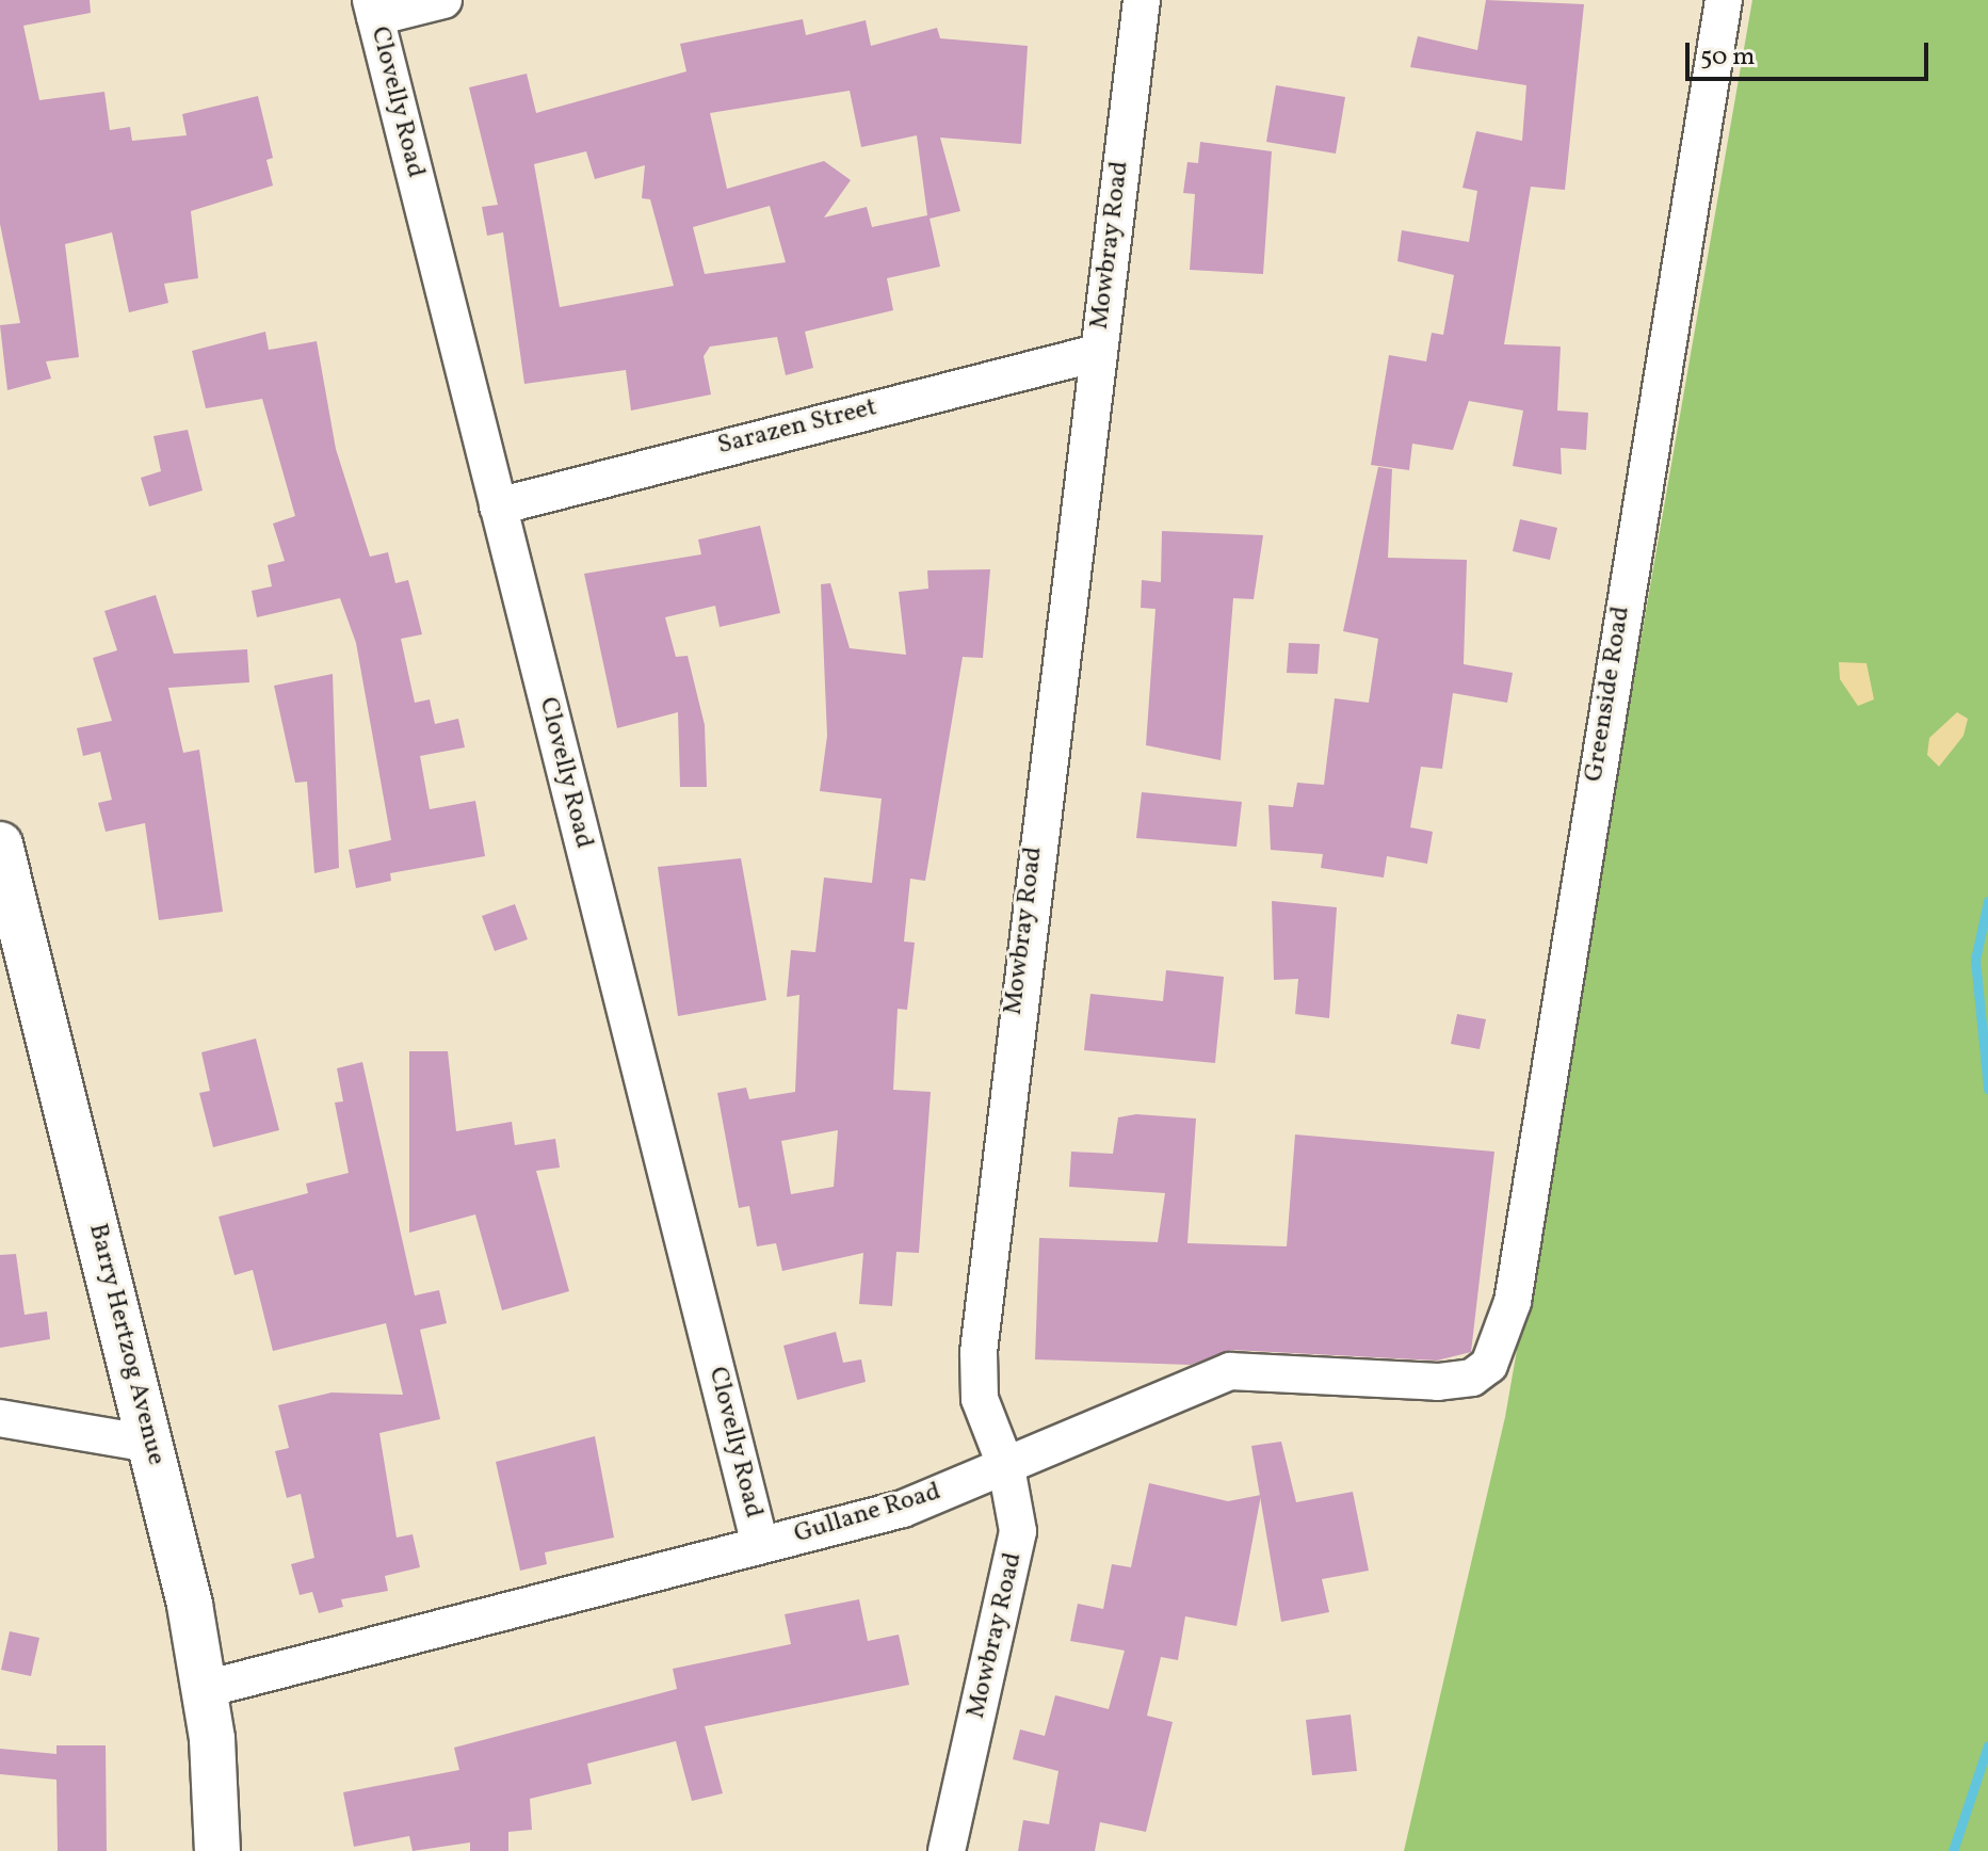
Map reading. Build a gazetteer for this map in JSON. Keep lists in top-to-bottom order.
{
  "streets": {
    "main road": ["Barry Hertzog Avenue"],
    "street": [
      "Clovelly Road",
      "Mowbray Road",
      "Sarazen Street",
      "Greenside Road",
      "Gullane Road"
    ]
  },
  "crossings": [
    ["Clovelly Road", "Sarazen Street"],
    ["Clovelly Road", "Gullane Road"],
    ["Mowbray Road", "Sarazen Street"],
    ["Mowbray Road", "Gullane Road"],
    ["Greenside Road", "Gullane Road"],
    ["Barry Hertzog Avenue", "Gullane Road"]
  ],
  "scale_bar": "50 m"
}
